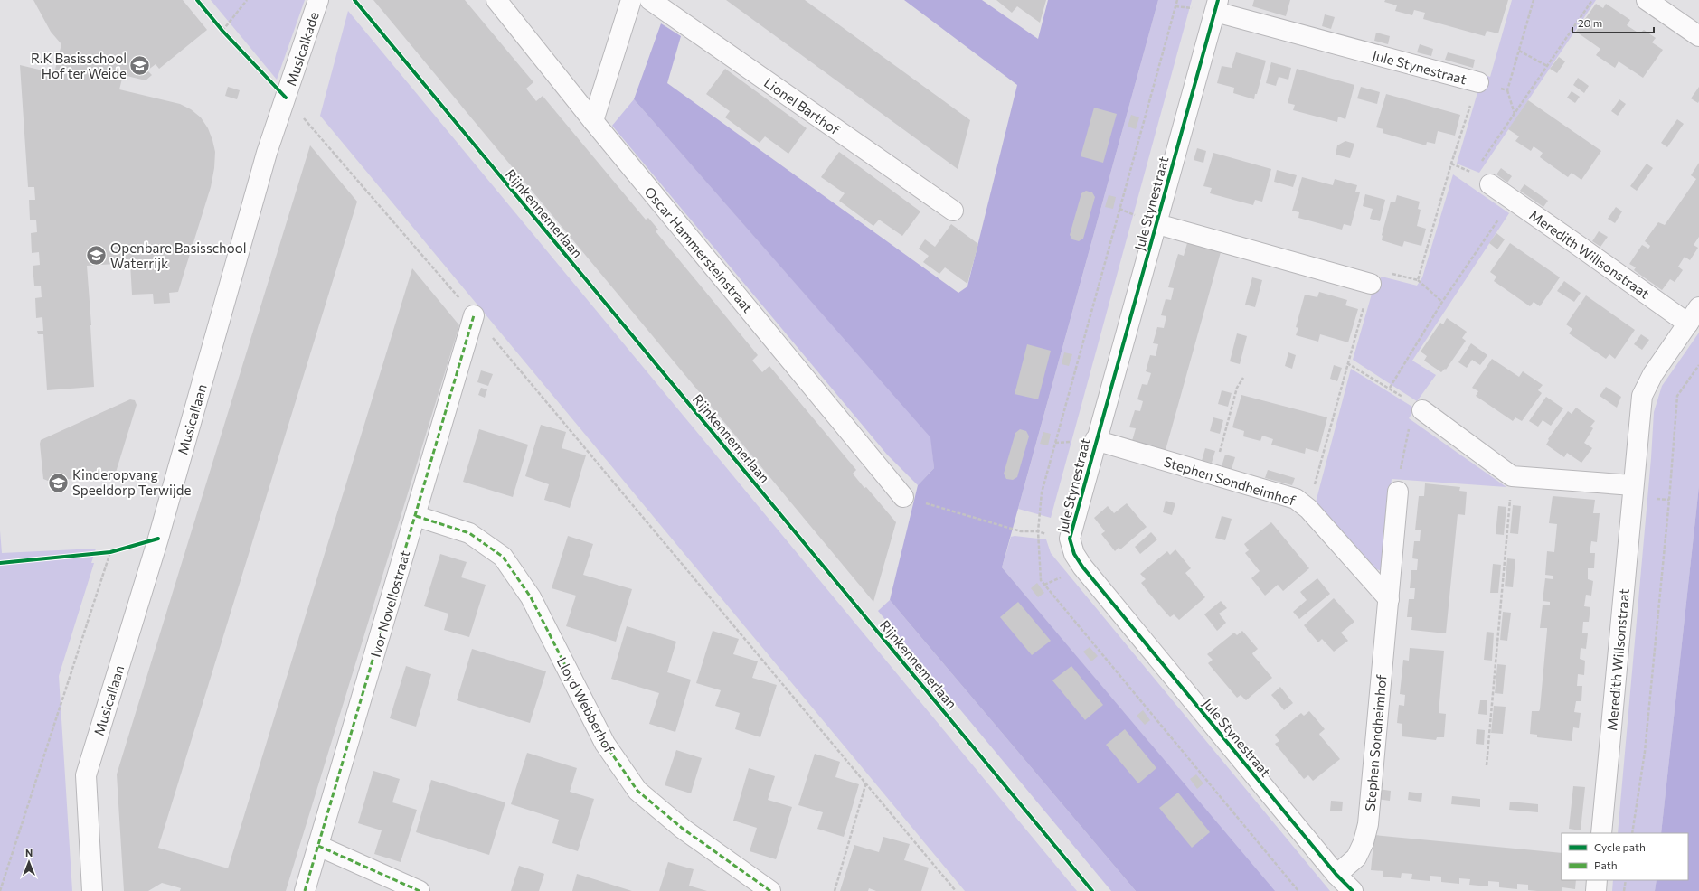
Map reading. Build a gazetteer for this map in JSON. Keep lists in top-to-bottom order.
{
  "streets": {
    "street": [
      "Musicalkade",
      "Jule Stynestraat",
      "Lionel Barthof",
      "Oscar Hammersteinstraat",
      "Meredith Willsonstraat",
      "Musicallaan",
      "Stephen Sondheimhof",
      "Ivor Novellostraat",
      "Lloyd Webberhof"
    ],
    "cycle path": ["Rijnkennemerlaan"]
  },
  "crossings": [
    ["Musicalkade", "Musicallaan"],
    ["Jule Stynestraat", "Stephen Sondheimhof"],
    ["Ivor Novellostraat", "Lloyd Webberhof"]
  ],
  "places": {
    "school or university": ["R.K Basisschool Hof ter Weide", "Openbare Basisschool Waterrijk", "Kinderopvang Speeldorp Terwijde"]
  },
  "legend": ["Cycle path", "Path"],
  "scale_bar": "20 m",
  "north": "top"
}
